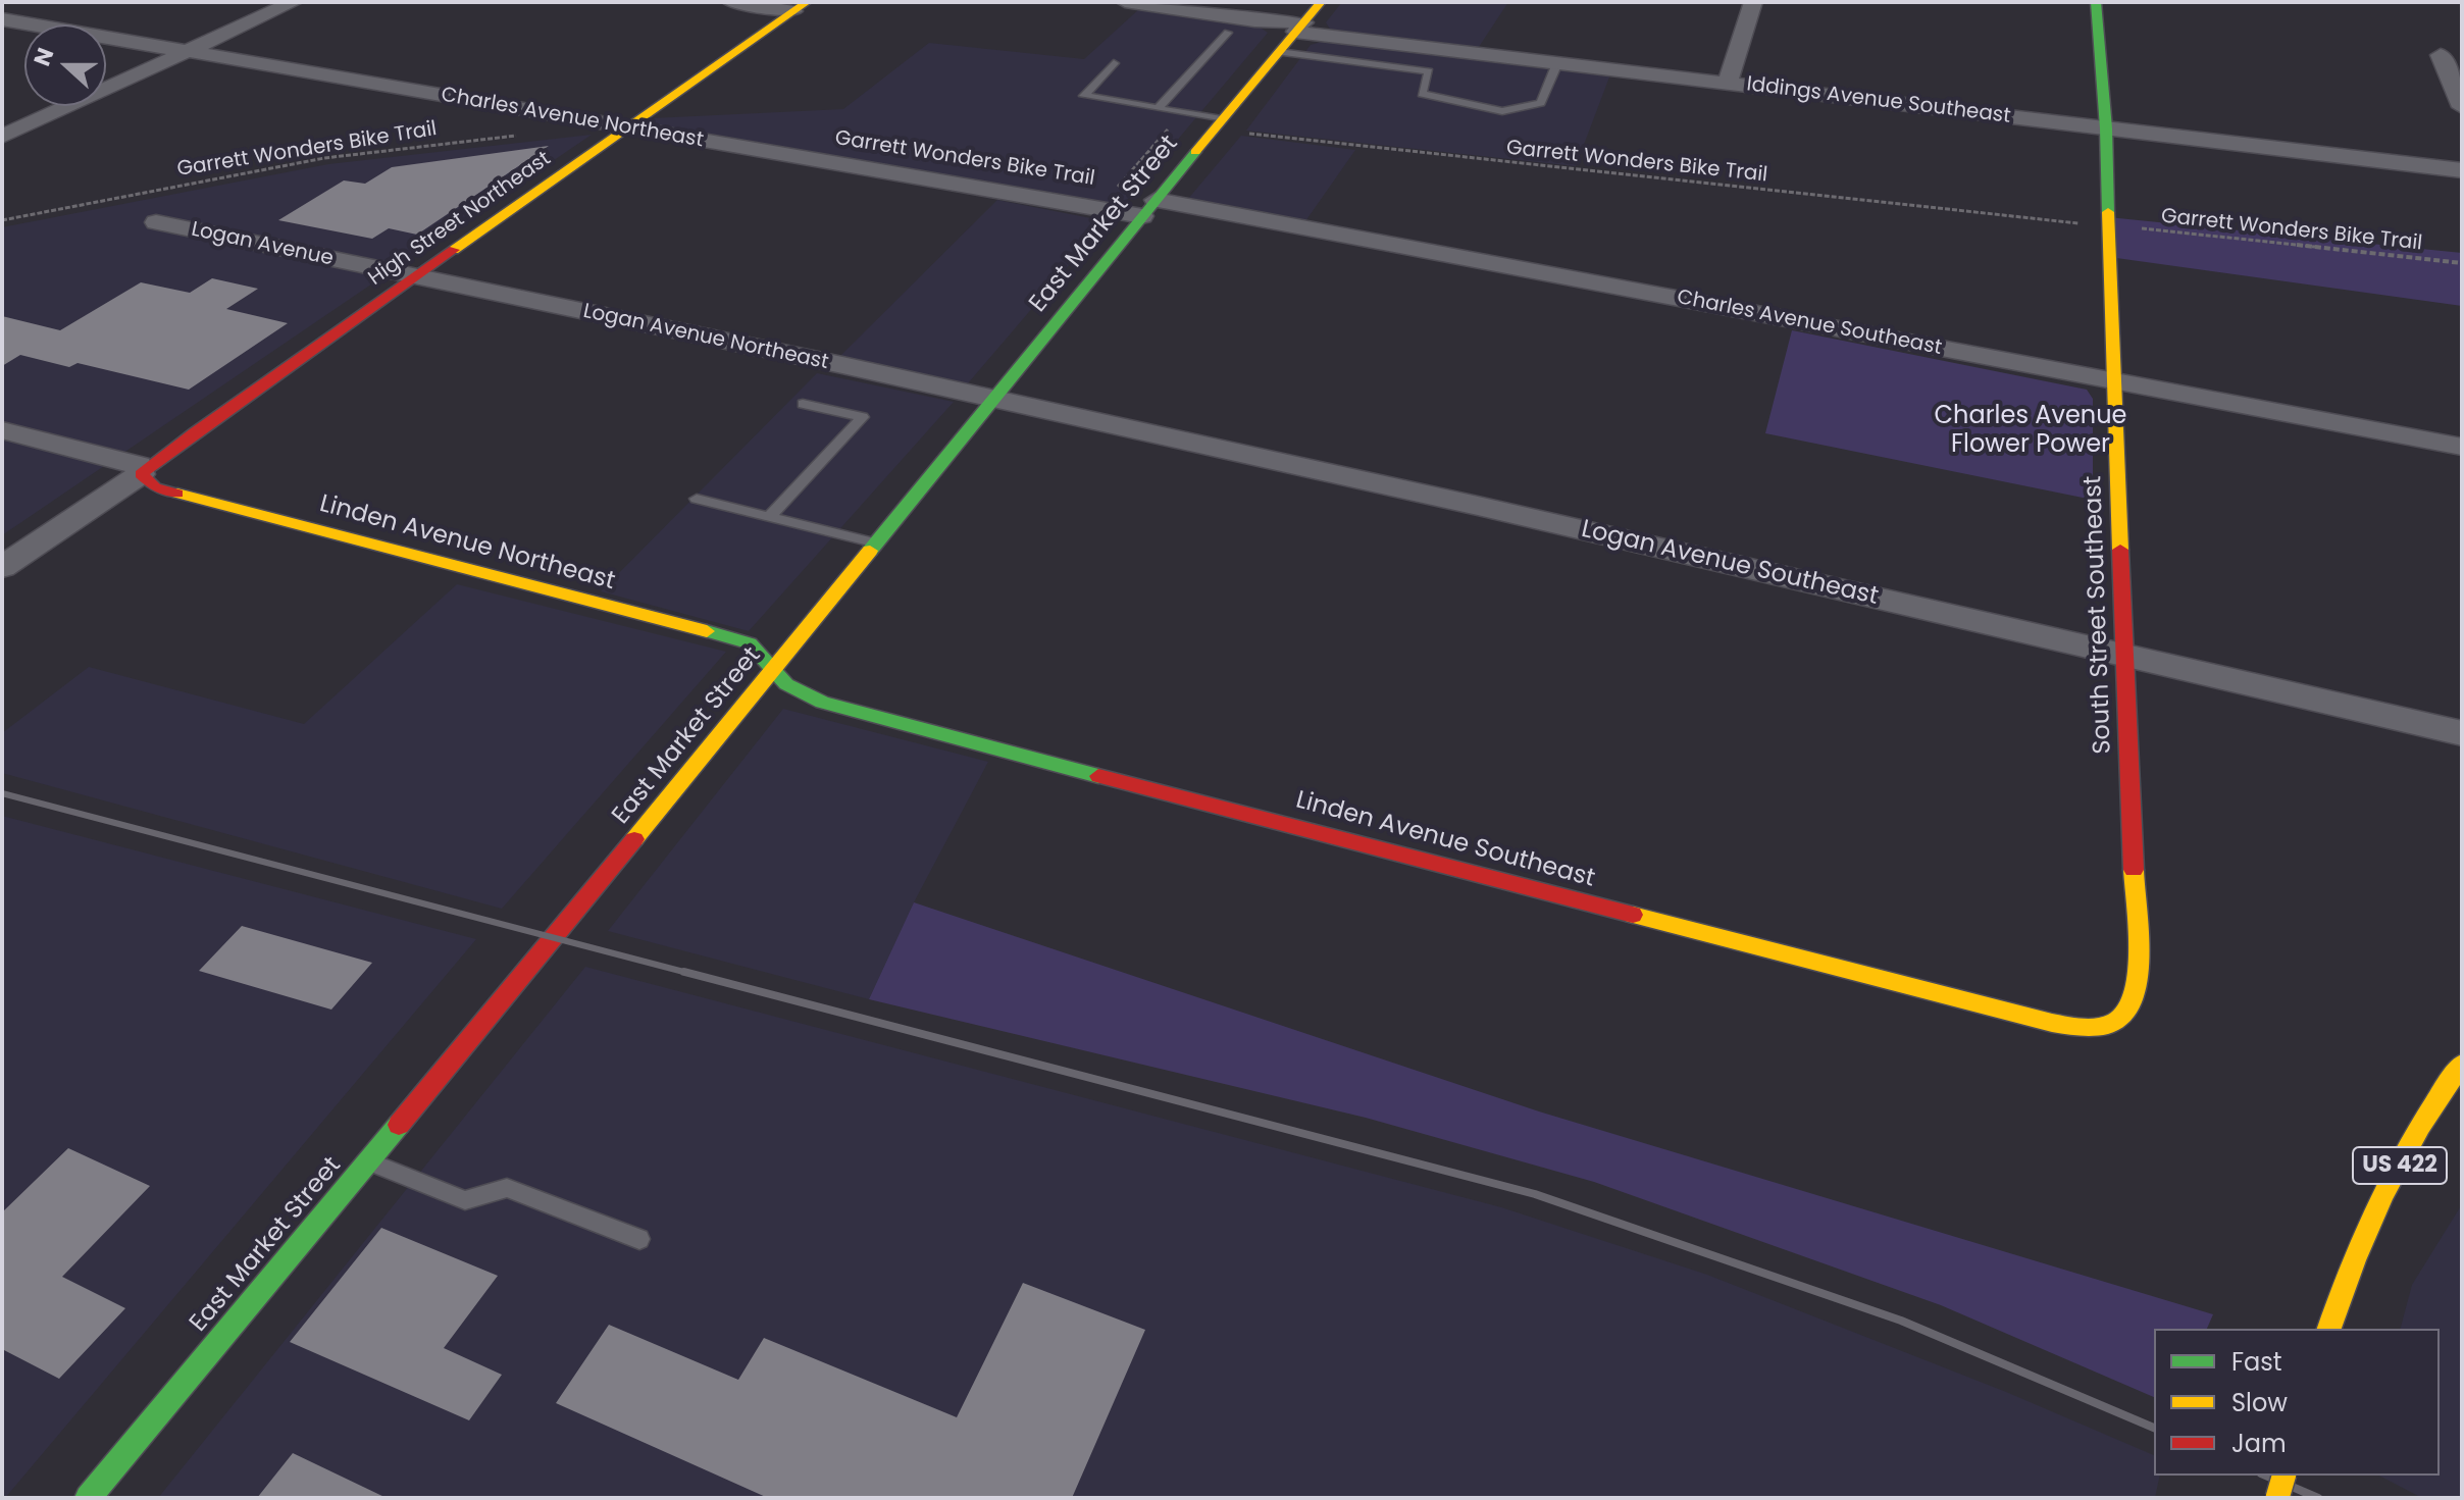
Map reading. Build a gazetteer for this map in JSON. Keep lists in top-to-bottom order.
{
  "streets": {
    "street": [
      "Iddings Avenue Southeast",
      "Charles Avenue Northeast",
      "High Street Northeast",
      "East Market Street",
      "Logan Avenue",
      "Charles Avenue Southeast",
      "Logan Avenue Northeast",
      "Linden Avenue Northeast",
      "Logan Avenue Southeast",
      "South Street Southeast",
      "Linden Avenue Southeast",
      "US 422"
    ],
    "path": ["Garrett Wonders Bike Trail"]
  },
  "crossings": [
    ["Iddings Avenue Southeast", "East Market Street"],
    ["Iddings Avenue Southeast", "South Street Southeast"],
    ["Charles Avenue Northeast", "High Street Northeast"],
    ["Charles Avenue Northeast", "East Market Street"],
    ["Charles Avenue Northeast", "Charles Avenue Southeast"],
    ["Garrett Wonders Bike Trail", "East Market Street"],
    ["High Street Northeast", "Logan Avenue"],
    ["High Street Northeast", "Logan Avenue Northeast"],
    ["High Street Northeast", "Linden Avenue Northeast"],
    ["East Market Street", "Charles Avenue Southeast"],
    ["East Market Street", "Logan Avenue Northeast"],
    ["East Market Street", "Linden Avenue Northeast"],
    ["East Market Street", "Logan Avenue Southeast"],
    ["East Market Street", "Linden Avenue Southeast"],
    ["Logan Avenue", "Logan Avenue Northeast"],
    ["Charles Avenue Southeast", "South Street Southeast"],
    ["Logan Avenue Northeast", "Logan Avenue Southeast"],
    ["Linden Avenue Northeast", "Linden Avenue Southeast"],
    ["Logan Avenue Southeast", "South Street Southeast"],
    ["South Street Southeast", "Linden Avenue Southeast"]
  ],
  "parks": ["Charles Avenue Flower Power"],
  "legend": ["Fast", "Slow", "Jam"],
  "north": "left"
}
